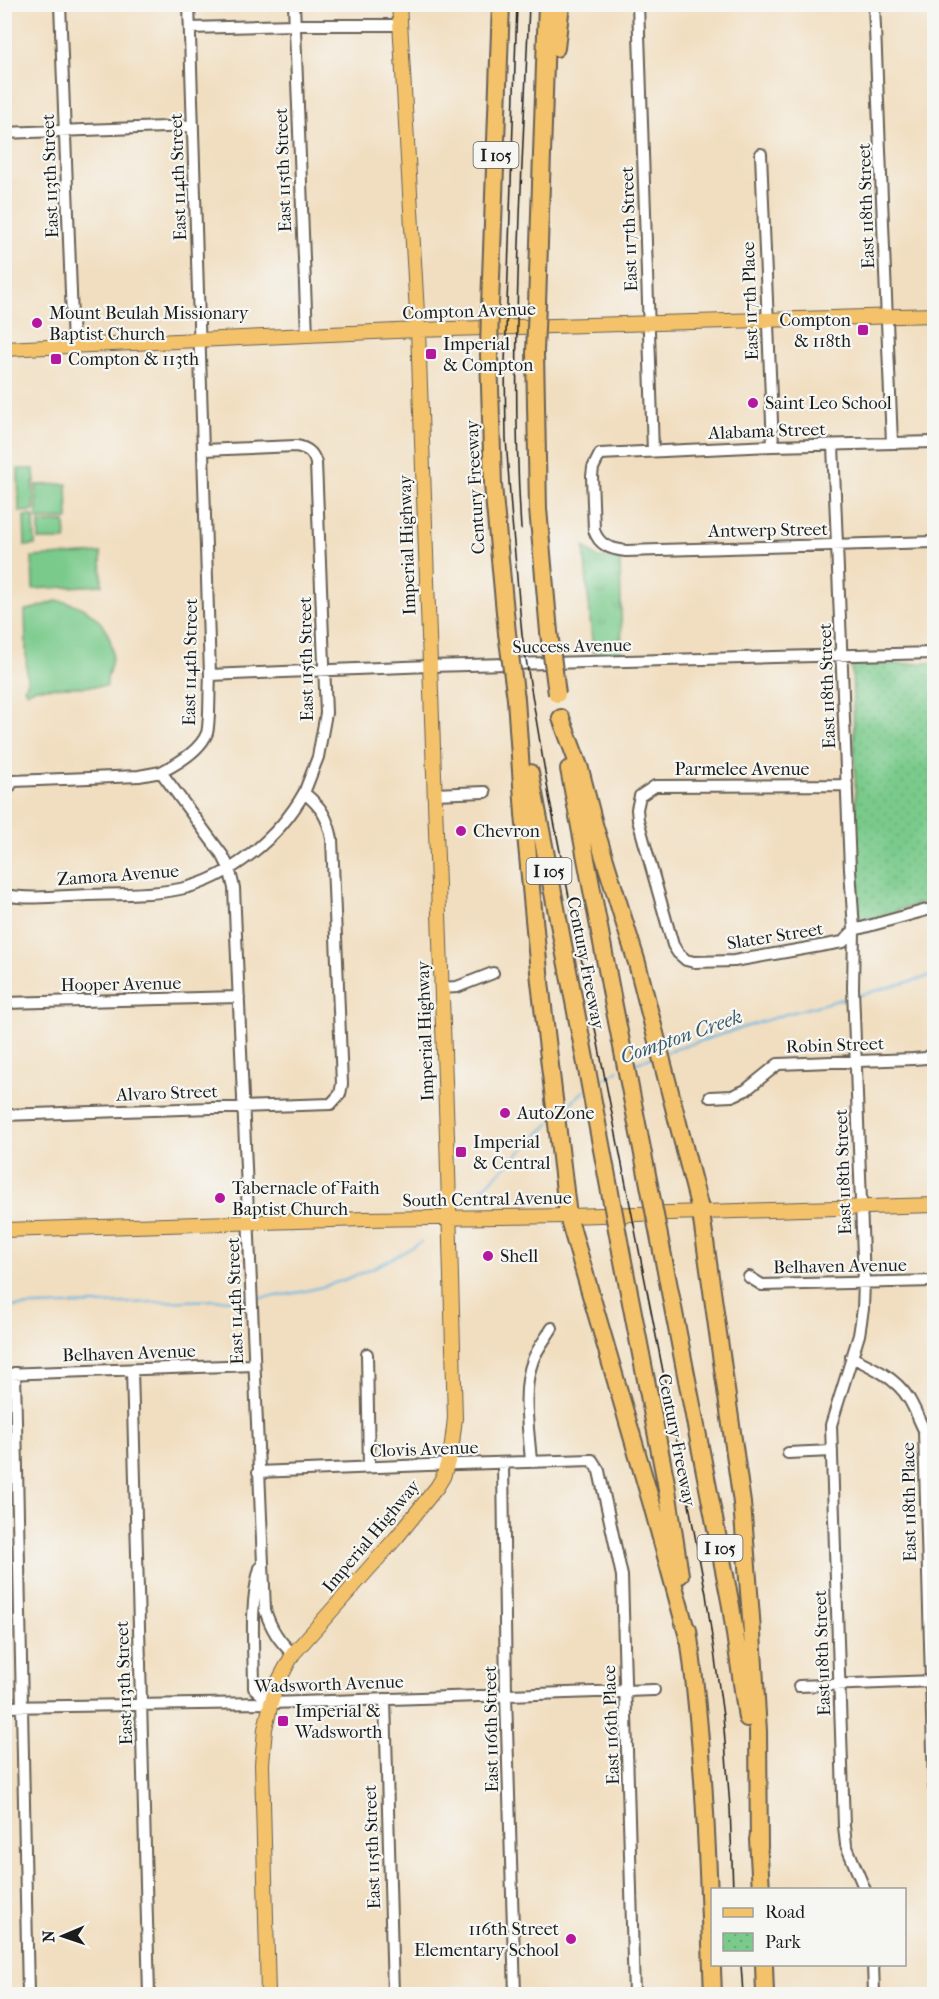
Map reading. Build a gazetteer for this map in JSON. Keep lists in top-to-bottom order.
{
  "streets": {
    "highway": ["I 105", "Century Freeway"],
    "main road": ["Compton Avenue", "Imperial Highway", "South Central Avenue"],
    "street": [
      "East 115th Street",
      "East 113th Street",
      "East 114th Street",
      "East 118th Street",
      "East 117th Street",
      "East 117th Place",
      "Alabama Street",
      "Antwerp Street",
      "Success Avenue",
      "Parmelee Avenue",
      "Zamora Avenue",
      "Slater Street",
      "Hooper Avenue",
      "Robin Street",
      "Alvaro Street",
      "Belhaven Avenue",
      "Clovis Avenue",
      "East 118th Place",
      "Wadsworth Avenue",
      "East 116th Place",
      "East 116th Street"
    ]
  },
  "crossings": [
    ["East 115th Street", "East 114th Street"],
    ["East 115th Street", "Compton Avenue"],
    ["East 115th Street", "Success Avenue"],
    ["East 115th Street", "Zamora Avenue"],
    ["East 115th Street", "Alvaro Street"],
    ["East 115th Street", "Wadsworth Avenue"],
    ["East 113th Street", "Compton Avenue"],
    ["East 113th Street", "Belhaven Avenue"],
    ["East 113th Street", "Wadsworth Avenue"],
    ["East 114th Street", "Compton Avenue"],
    ["East 114th Street", "Imperial Highway"],
    ["East 114th Street", "Success Avenue"],
    ["East 114th Street", "Zamora Avenue"],
    ["East 114th Street", "Hooper Avenue"],
    ["East 114th Street", "Alvaro Street"],
    ["East 114th Street", "South Central Avenue"],
    ["East 114th Street", "Belhaven Avenue"],
    ["East 114th Street", "Clovis Avenue"],
    ["East 114th Street", "Wadsworth Avenue"],
    ["East 118th Street", "Compton Avenue"],
    ["East 118th Street", "Alabama Street"],
    ["East 118th Street", "Antwerp Street"],
    ["East 118th Street", "Success Avenue"],
    ["East 118th Street", "Parmelee Avenue"],
    ["East 118th Street", "Slater Street"],
    ["East 118th Street", "Robin Street"],
    ["East 118th Street", "South Central Avenue"],
    ["East 118th Street", "Belhaven Avenue"],
    ["East 118th Street", "East 118th Place"],
    ["East 117th Street", "Compton Avenue"],
    ["East 117th Street", "Alabama Street"],
    ["East 117th Place", "Compton Avenue"],
    ["East 117th Place", "Alabama Street"],
    ["Compton Avenue", "Imperial Highway"],
    ["Alabama Street", "Antwerp Street"],
    ["Imperial Highway", "Success Avenue"],
    ["Imperial Highway", "South Central Avenue"],
    ["Imperial Highway", "Clovis Avenue"],
    ["Imperial Highway", "Wadsworth Avenue"],
    ["Parmelee Avenue", "Slater Street"],
    ["Zamora Avenue", "Alvaro Street"],
    ["Clovis Avenue", "East 116th Place"],
    ["Clovis Avenue", "East 116th Street"],
    ["Wadsworth Avenue", "East 116th Place"],
    ["Wadsworth Avenue", "East 116th Street"]
  ],
  "water": ["Compton Creek"],
  "places": {
    "other": [
      "Mount Beulah Missionary Baptist Church",
      "Saint Leo School",
      "Chevron",
      "AutoZone",
      "Tabernacle of Faith Baptist Church",
      "Shell",
      "116th Street Elementary School"
    ],
    "transit": [
      "Compton & 118th",
      "Imperial & Compton",
      "Compton & 113th",
      "Imperial & Central",
      "Imperial & Wadsworth"
    ]
  },
  "legend": ["Road", "Park"],
  "north": "left"
}
